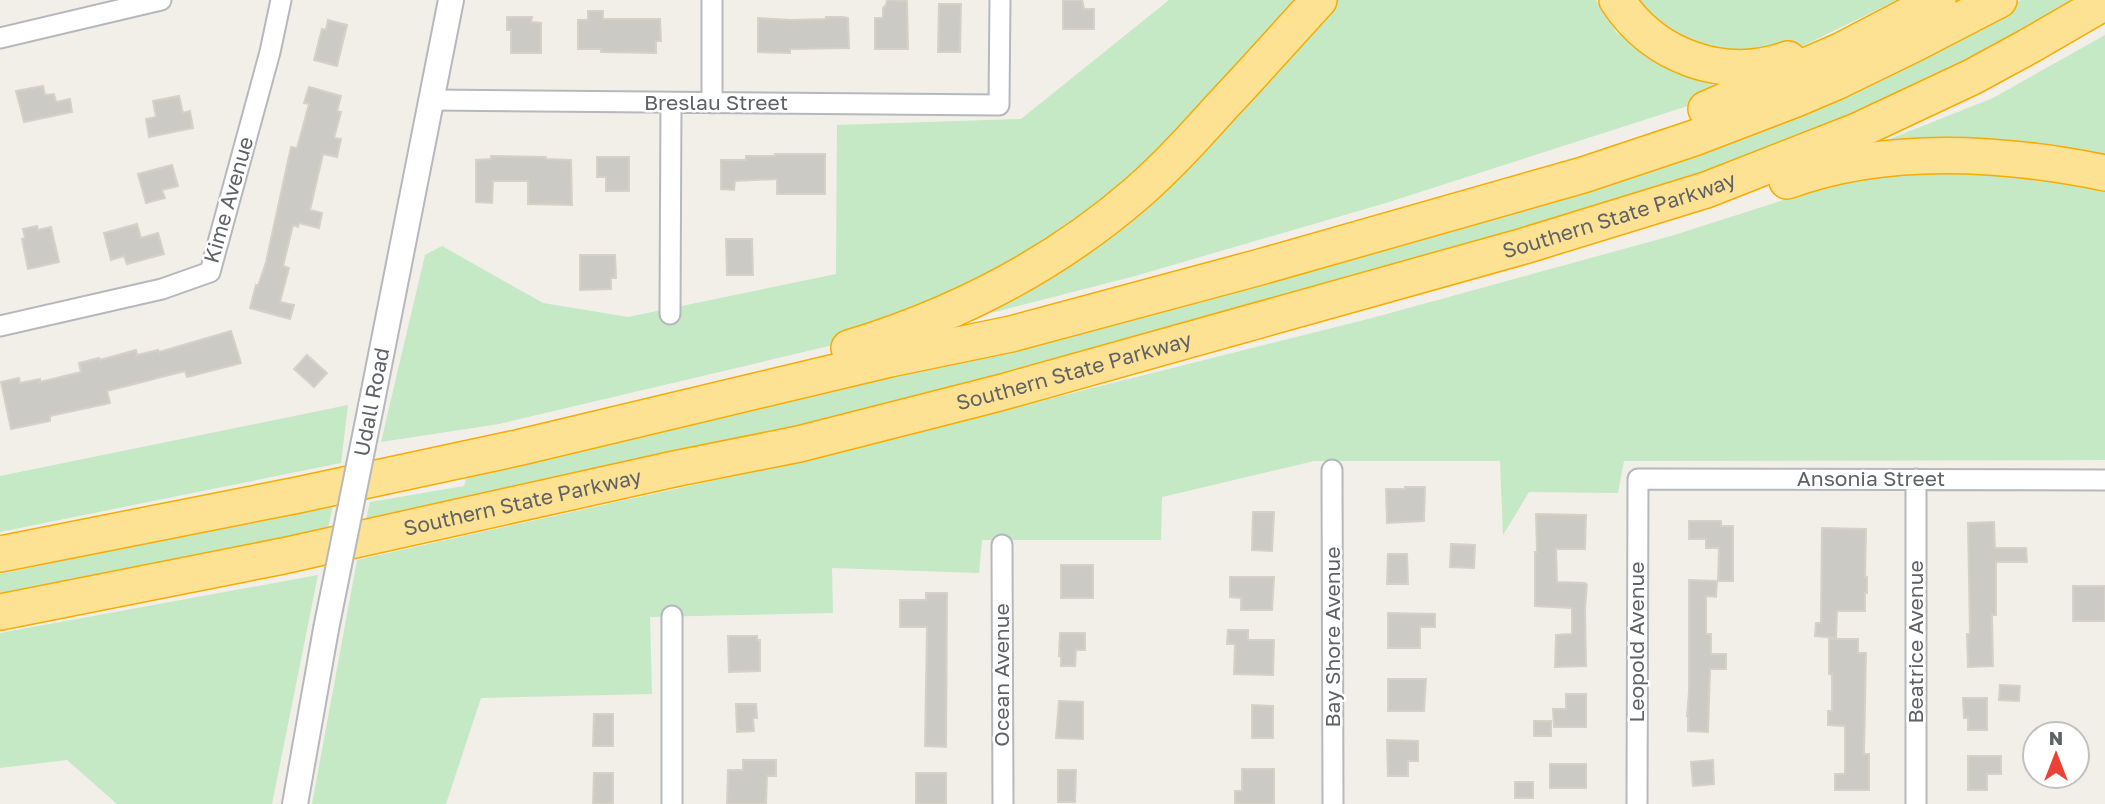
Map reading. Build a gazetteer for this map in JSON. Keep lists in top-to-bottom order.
{
  "streets": {
    "highway": ["Southern State Parkway"],
    "street": [
      "Breslau Street",
      "Kime Avenue",
      "Udall Road",
      "Ansonia Street",
      "Bay Shore Avenue",
      "Leopold Avenue",
      "Beatrice Avenue",
      "Ocean Avenue"
    ]
  },
  "crossings": [
    ["Breslau Street", "Udall Road"],
    ["Ansonia Street", "Leopold Avenue"],
    ["Ansonia Street", "Beatrice Avenue"]
  ],
  "north": "top"
}
